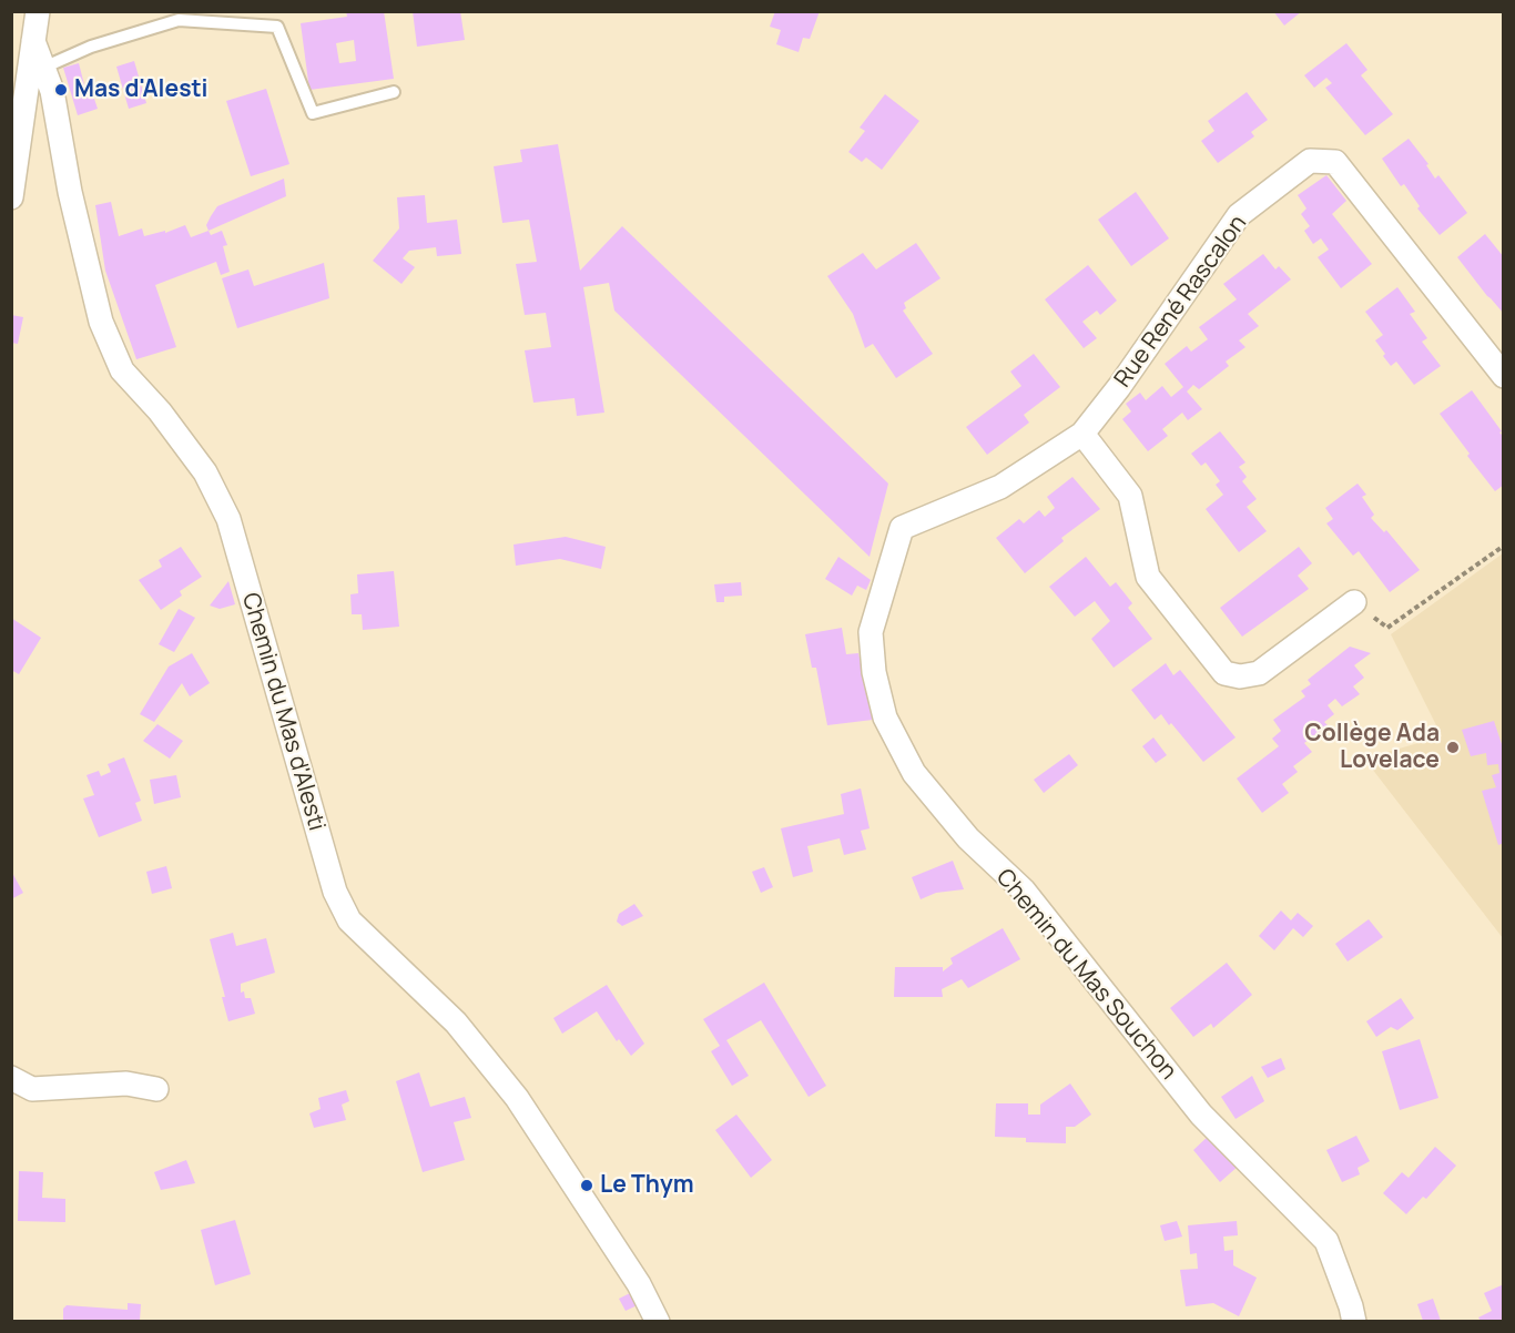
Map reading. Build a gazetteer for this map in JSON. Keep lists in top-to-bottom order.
{
  "streets": {
    "street": ["Rue René Rascalon", "Chemin du Mas d'Alesti", "Chemin du Mas Souchon"]
  },
  "crossings": [
    ["Rue René Rascalon", "Chemin du Mas Souchon"]
  ],
  "places": ["Mas d'Alesti", "Collège Ada Lovelace", "Le Thym"]
}
